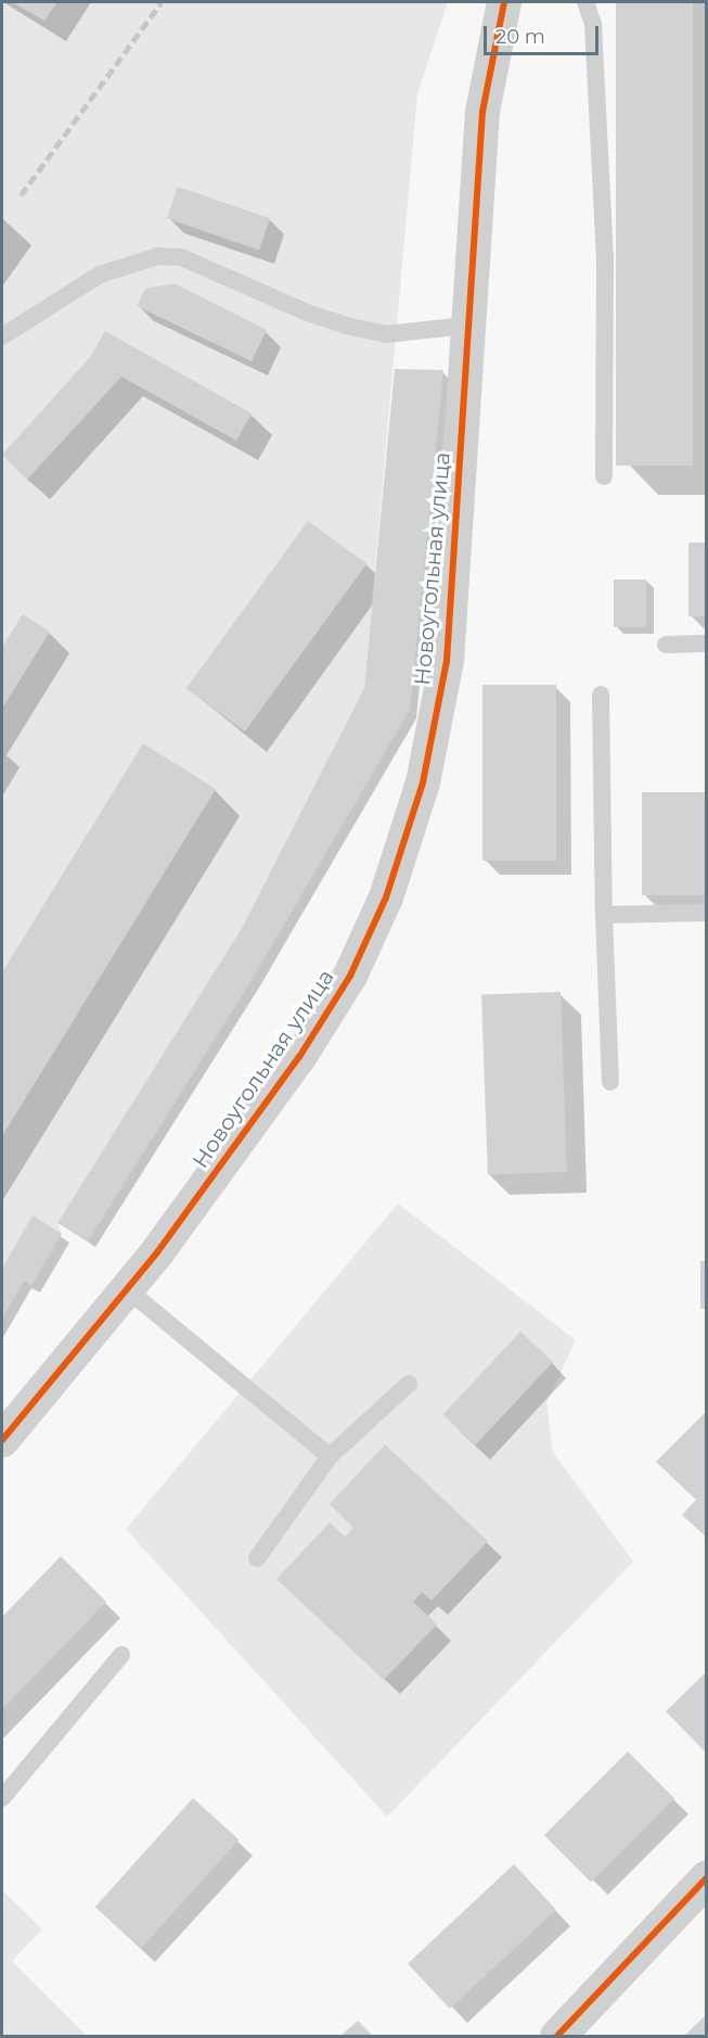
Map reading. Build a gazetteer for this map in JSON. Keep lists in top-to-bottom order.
{
  "streets": {
    "street": ["Новоугольная улица"]
  },
  "scale_bar": "20 m"
}
